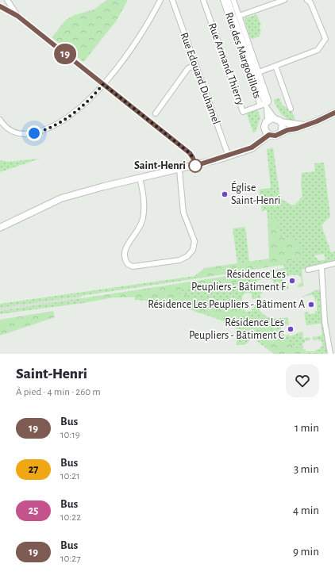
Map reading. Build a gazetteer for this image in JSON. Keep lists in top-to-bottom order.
{
  "streets": {
    "street": ["Rue des Margodillots", "Rue Armand Thierry", "Rue Edouard Duhamel"]
  },
  "crossings": [
    ["Rue des Margodillots", "Rue Armand Thierry"]
  ],
  "places": [
    "Saint-Henri",
    "Église Saint-Henri",
    "Résidence Les Peupliers - Bâtiment F",
    "Résidence Les Peupliers - Bâtiment A",
    "Résidence Les Peupliers - Bâtiment C"
  ],
  "lines": ["bus line 19"],
  "page": {
    "on_map": "19",
    "heading": ["Saint-Henri", "À pied · 4 min · 260 m"],
    "list": [
      {
        "mark": "19",
        "name": "Bus",
        "note": "10:19",
        "value": "1 min"
      },
      {
        "mark": "27",
        "name": "Bus",
        "note": "10:21",
        "value": "3 min"
      },
      {
        "mark": "25",
        "name": "Bus",
        "note": "10:22",
        "value": "4 min"
      },
      {
        "mark": "19",
        "name": "Bus",
        "note": "10:27",
        "value": "9 min"
      }
    ]
  }
}
